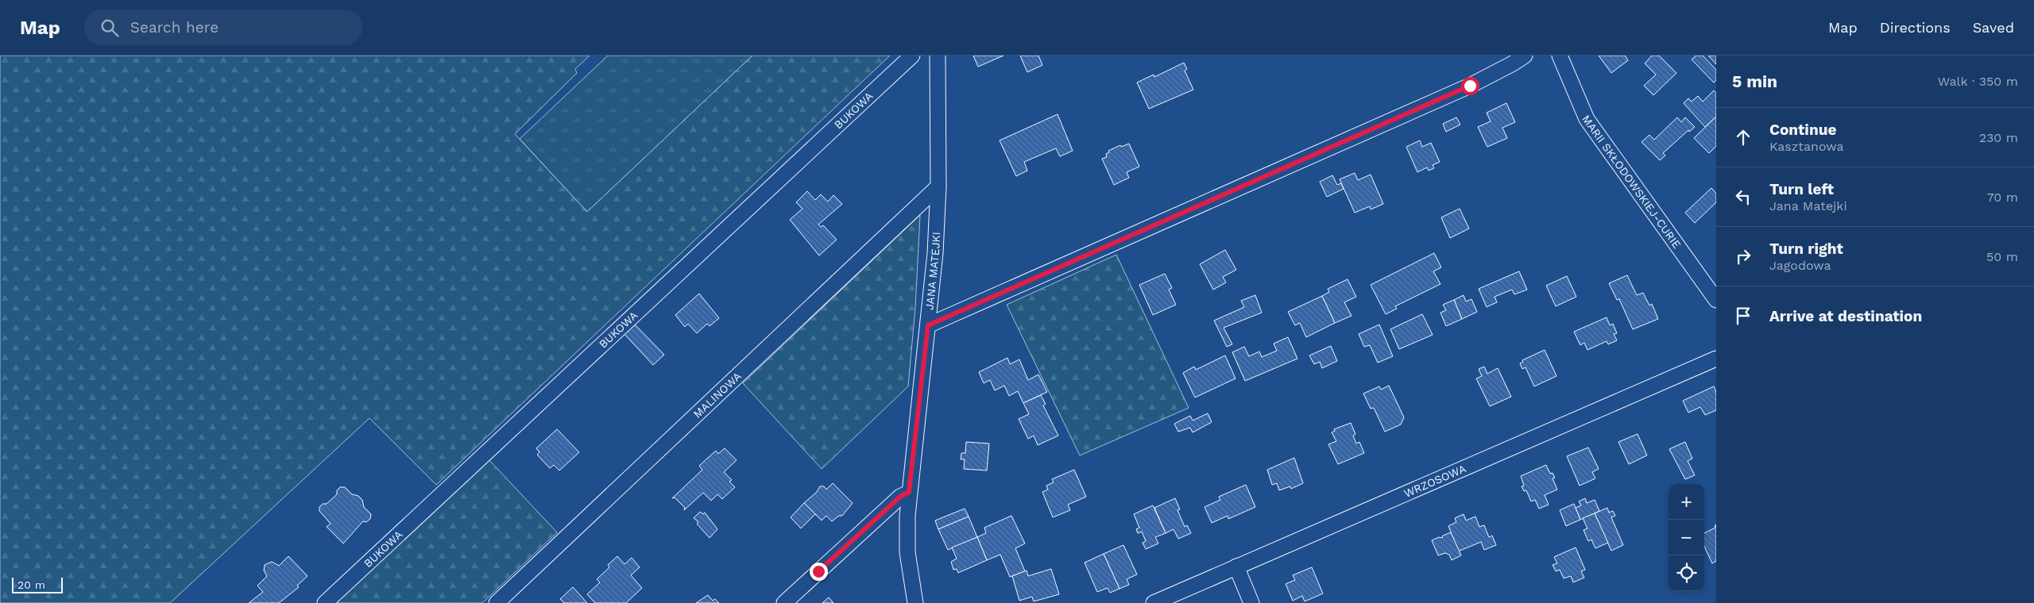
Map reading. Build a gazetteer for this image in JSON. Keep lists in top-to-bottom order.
{
  "streets": {
    "street": [
      "BUKOWA",
      "MARII SKŁODOWSKIEJ-CURIE",
      "JANA MATEJKI",
      "MALINOWA",
      "WRZOSOWA"
    ]
  },
  "crossings": [
    ["JANA MATEJKI", "MALINOWA"]
  ],
  "scale_bar": "20 m",
  "page": {
    "header": "Map",
    "search": "Search here",
    "nav": ["Map", "Directions", "Saved"],
    "heading": ["5 min", "Walk · 350 m"],
    "list": [
      ["Continue", "Kasztanowa", "230 m"],
      ["Turn left", "Jana Matejki", "70 m"],
      ["Turn right", "Jagodowa", "50 m"],
      "Arrive at destination"
    ],
    "map_buttons": ["+", "−"],
    "scale": "20 m"
  }
}
